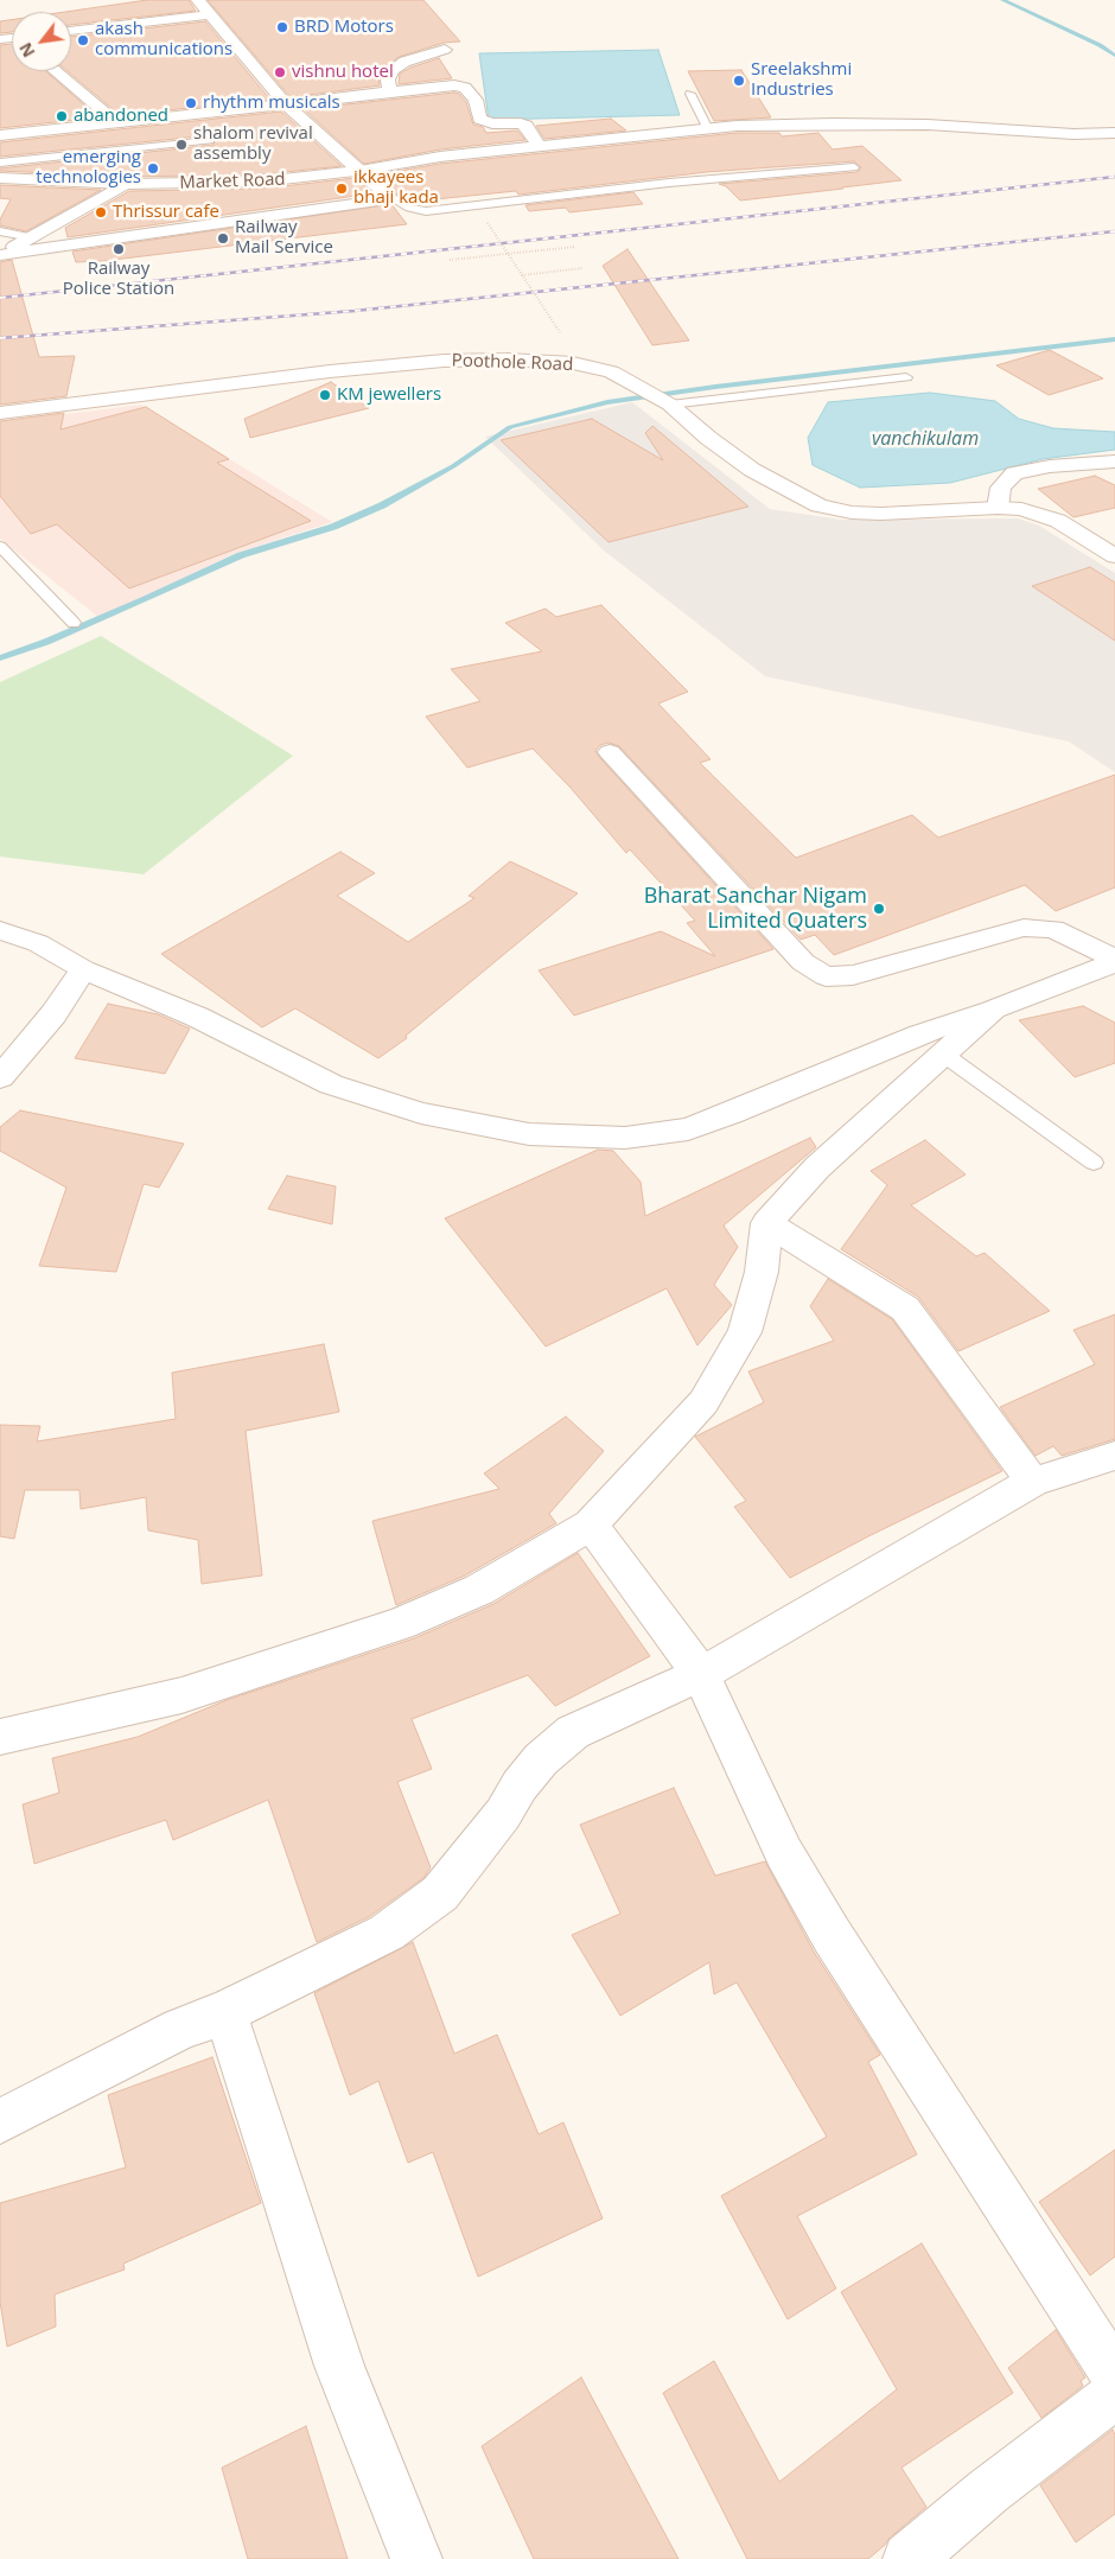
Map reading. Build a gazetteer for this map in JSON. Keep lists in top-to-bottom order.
{
  "streets": {
    "street": ["Market Road", "Poothole Road"]
  },
  "water": ["vanchikulam"],
  "places": [
    "BRD Motors",
    "akash communications",
    "vishnu hotel",
    "Sreelakshmi Industries",
    "rhythm musicals",
    "abandoned",
    "shalom revival assembly",
    "emerging technologies",
    "ikkayees bhaji kada",
    "Thrissur cafe",
    "Railway Mail Service",
    "Railway Police Station",
    "KM jewellers",
    "Bharat Sanchar Nigam Limited Quaters"
  ],
  "north": "bottom left"
}
